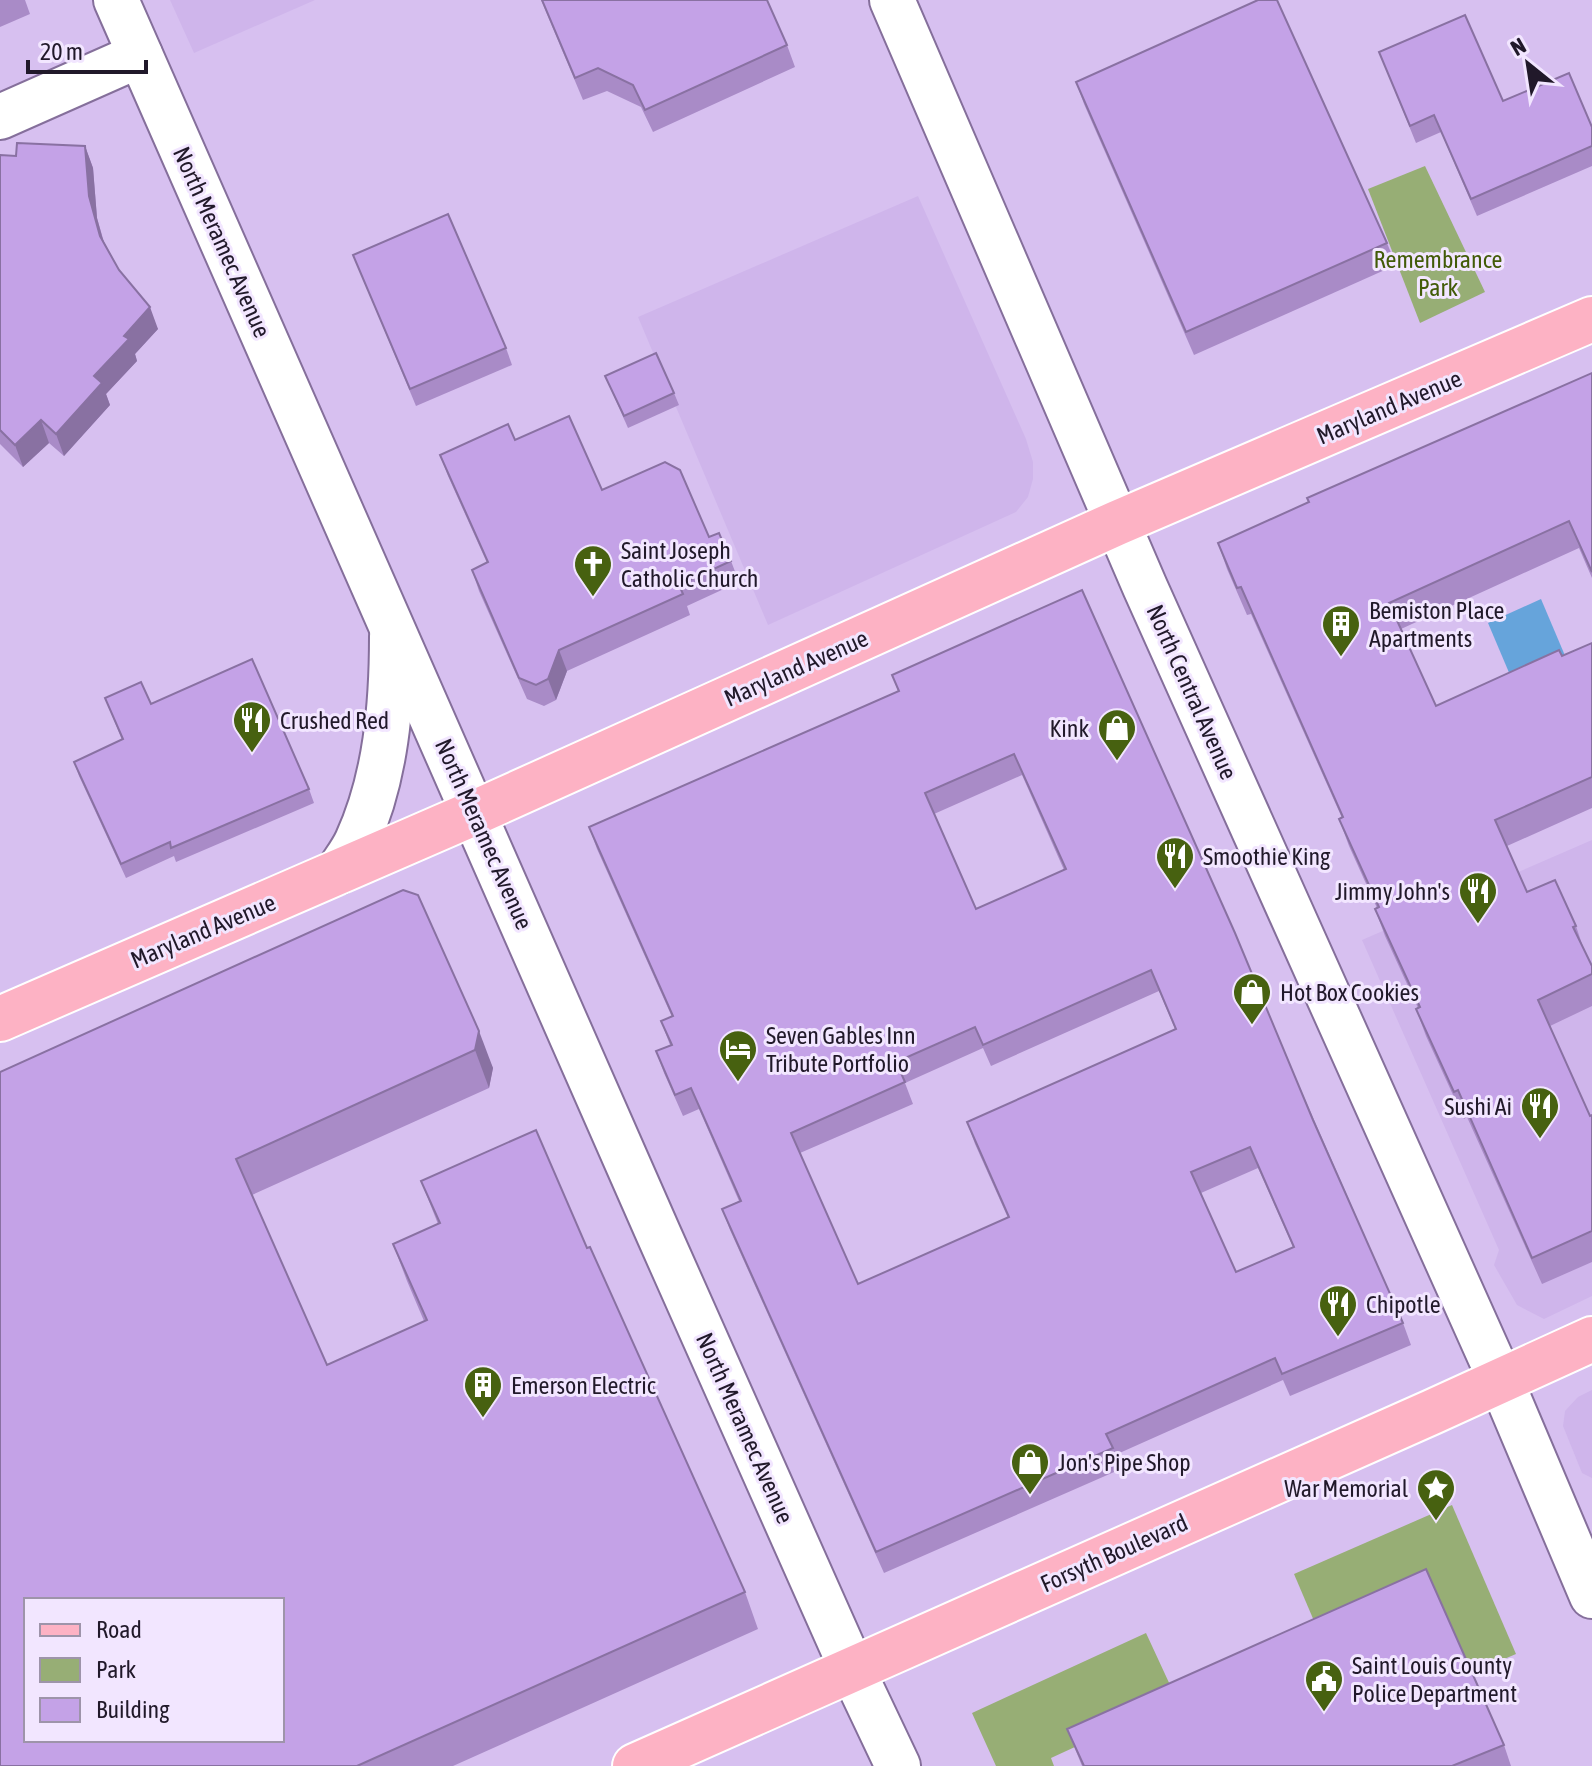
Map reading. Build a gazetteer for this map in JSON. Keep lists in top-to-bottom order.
{
  "streets": {
    "main road": ["Maryland Avenue", "Forsyth Boulevard"],
    "street": ["North Meramec Avenue", "North Central Avenue"]
  },
  "crossings": [
    ["North Meramec Avenue", "Maryland Avenue"],
    ["North Meramec Avenue", "Forsyth Boulevard"],
    ["Maryland Avenue", "North Central Avenue"],
    ["North Central Avenue", "Forsyth Boulevard"]
  ],
  "parks": ["Remembrance Park"],
  "places": {
    "church": ["Saint Joseph Catholic Church"],
    "building": ["Bemiston Place Apartments", "Emerson Electric"],
    "restaurant": [
      "Crushed Red",
      "Smoothie King",
      "Jimmy John's",
      "Sushi Ai",
      "Chipotle"
    ],
    "shop": ["Kink", "Hot Box Cookies", "Jon's Pipe Shop"],
    "hotel": ["Seven Gables Inn Tribute Portfolio"],
    "place": ["War Memorial"],
    "public building": ["Saint Louis County Police Department"]
  },
  "legend": ["Road", "Park", "Building"],
  "scale_bar": "20 m",
  "north": "top left"
}
